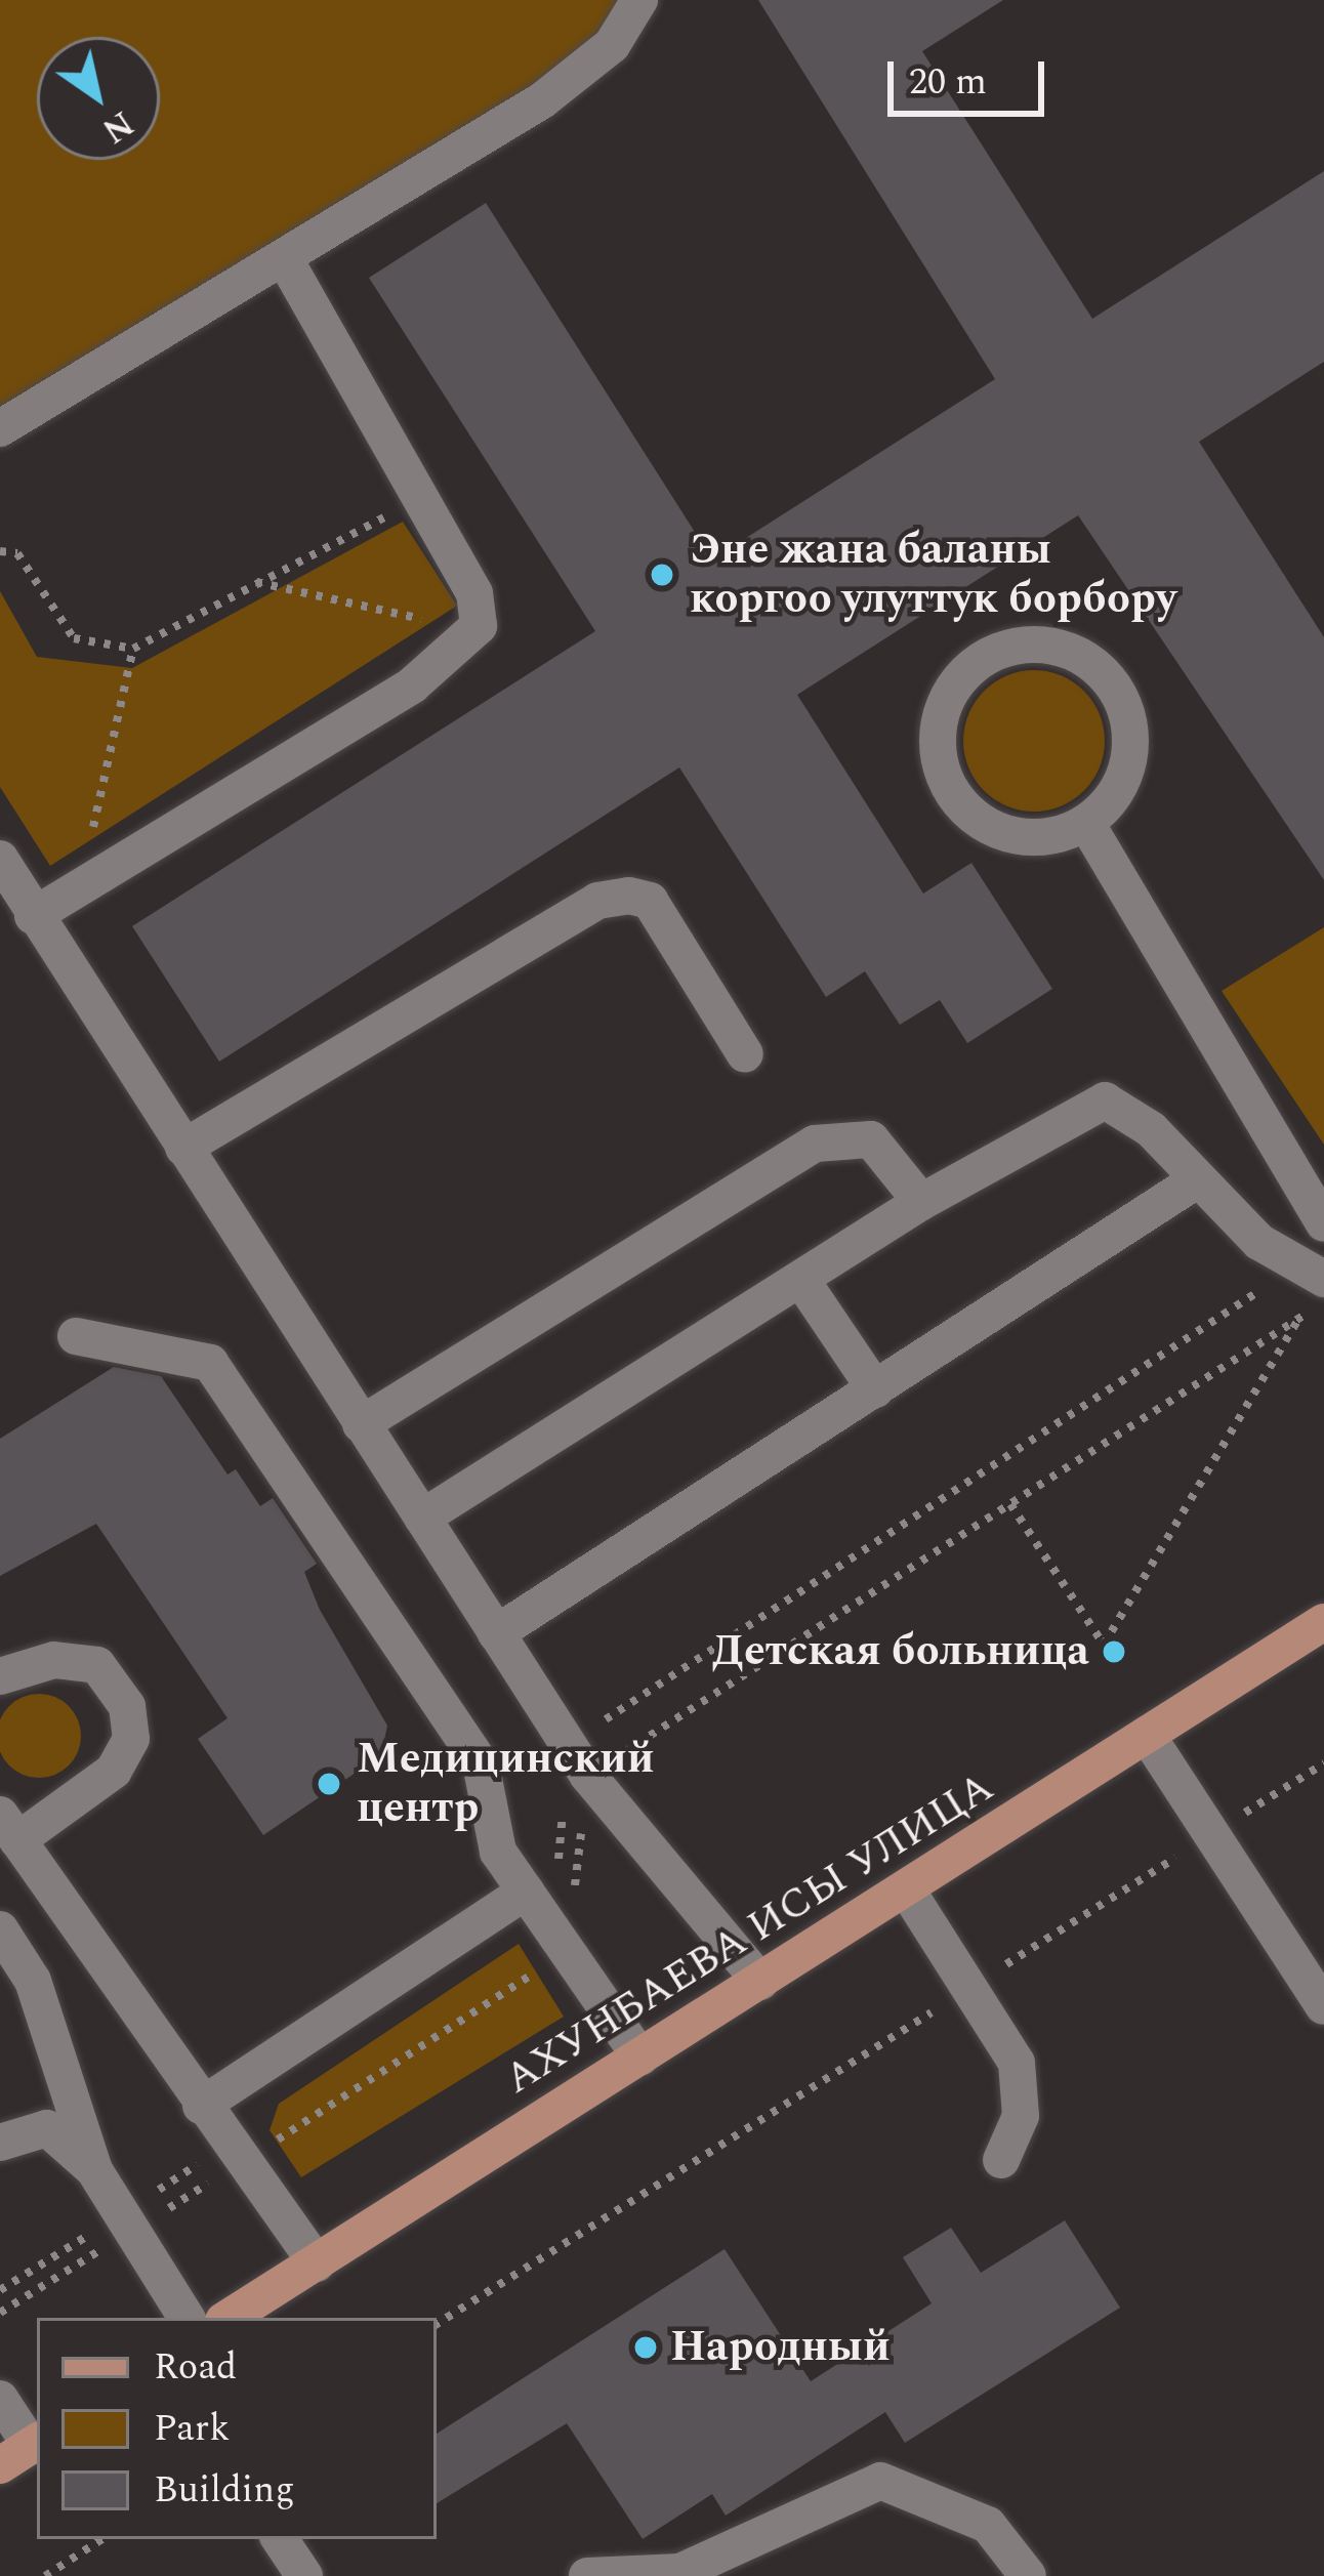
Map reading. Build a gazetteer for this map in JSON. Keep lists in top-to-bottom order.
{
  "streets": {
    "main road": ["АХУНБАЕВА ИСЫ УЛИЦА"]
  },
  "places": [
    "Эне жана баланы коргоо улуттук борбору",
    "Детская больница",
    "Медицинский центр",
    "Народный"
  ],
  "legend": ["Road", "Park", "Building"],
  "scale_bar": "20 m",
  "north": "bottom right"
}
